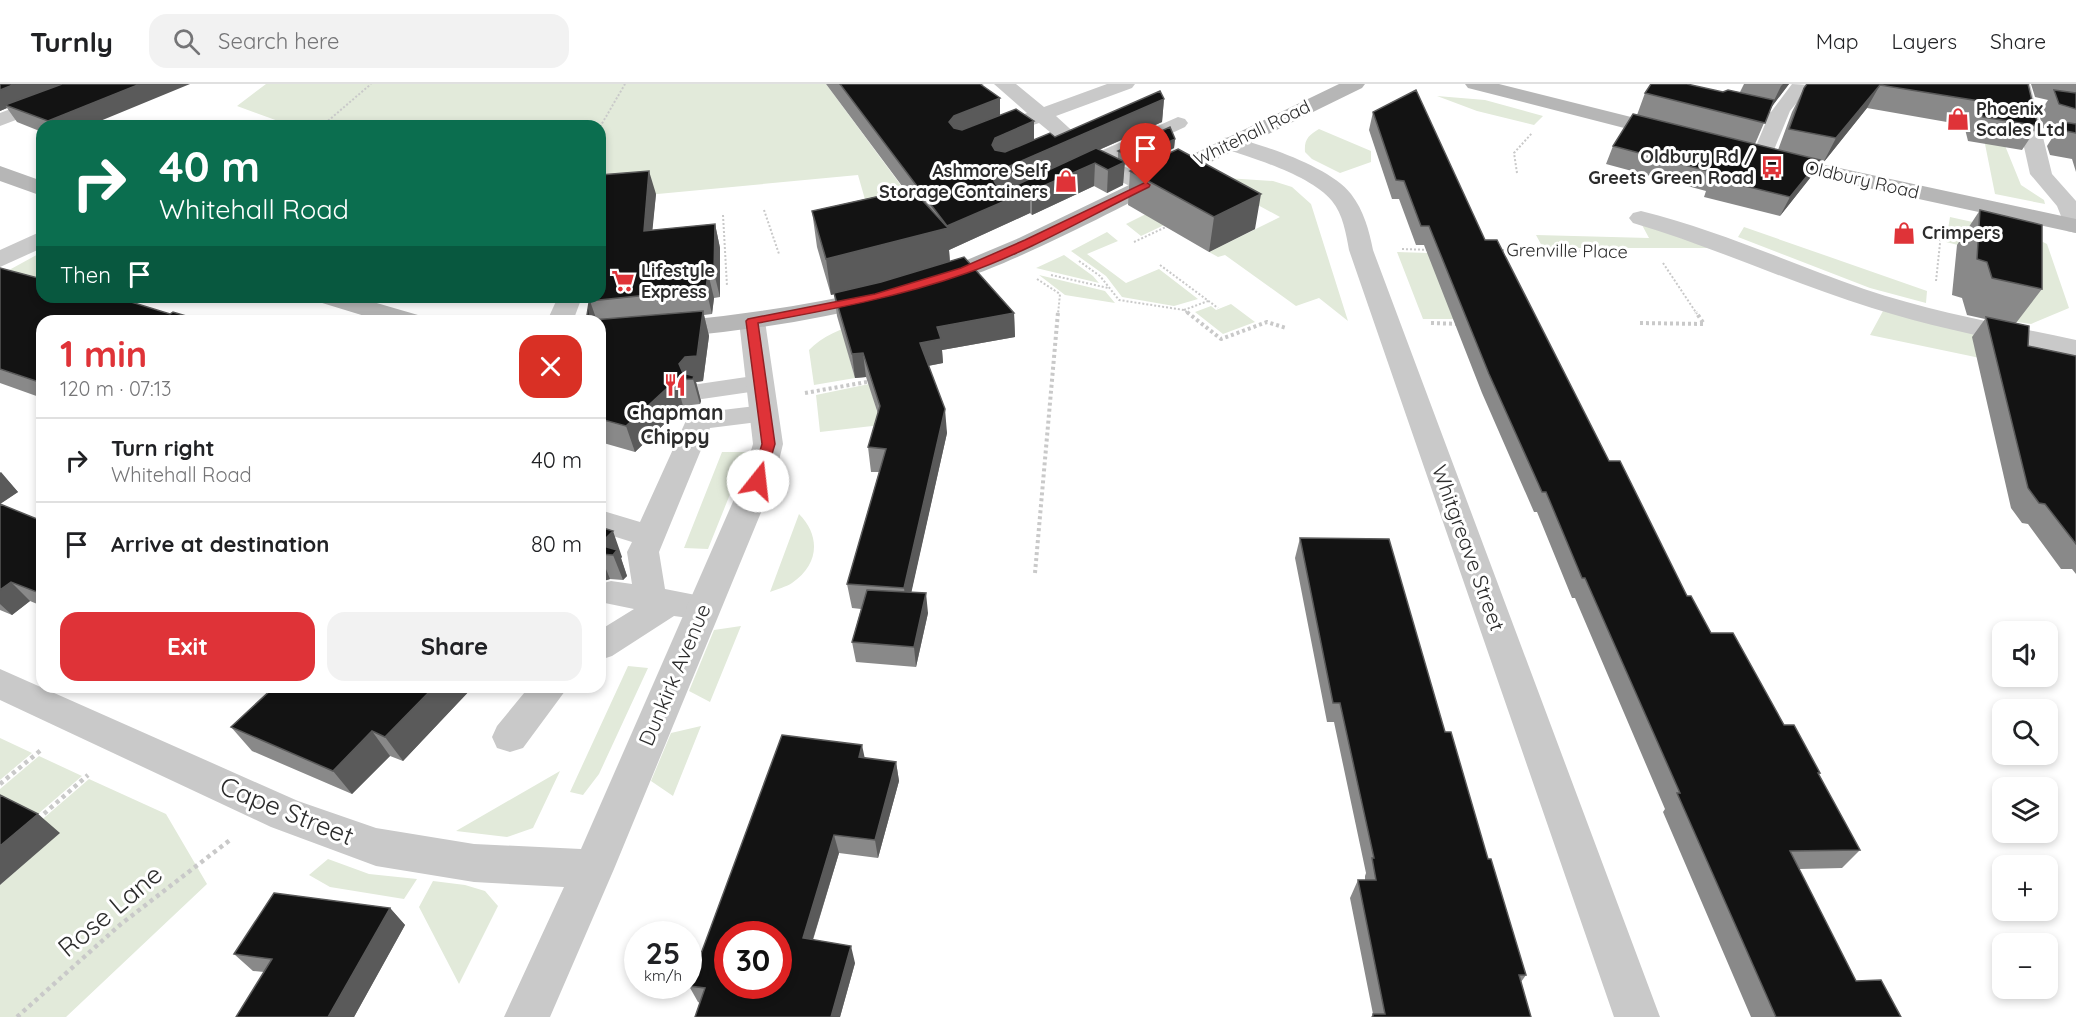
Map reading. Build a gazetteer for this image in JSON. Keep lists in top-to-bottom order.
{
  "streets": {
    "main road": ["Whitehall Road", "Oldbury Road"],
    "street": [
      "Grenville Place",
      "Whitgreave Street",
      "Dunkirk Avenue",
      "Cape Street"
    ],
    "path": ["Rose Lane"]
  },
  "crossings": [
    ["Whitehall Road", "Whitgreave Street"],
    ["Whitehall Road", "Dunkirk Avenue"],
    ["Dunkirk Avenue", "Cape Street"]
  ],
  "places": {
    "shop": ["Phoenix Scales Ltd", "Ashmore Self Storage Containers", "Crimpers"],
    "bus stop": ["Oldbury Rd / Greets Green Road"],
    "supermarket": ["Lifestyle Express"],
    "restaurant": ["Chapman Chippy"]
  },
  "page": {
    "header": "Turnly",
    "search": "Search here",
    "nav": ["Map", "Layers", "Share"],
    "turn": ["40 m", "Whitehall Road"],
    "then": "Then",
    "heading": ["1 min", "120 m · 07:13"],
    "list": [
      {
        "name": "Turn right",
        "note": "Whitehall Road",
        "value": "40 m"
      },
      {
        "name": "Arrive at destination",
        "value": "80 m"
      }
    ],
    "buttons": ["Exit", "Share"],
    "map_buttons": ["+", "−"],
    "speed": "25 km/h",
    "limit": "30"
  }
}
